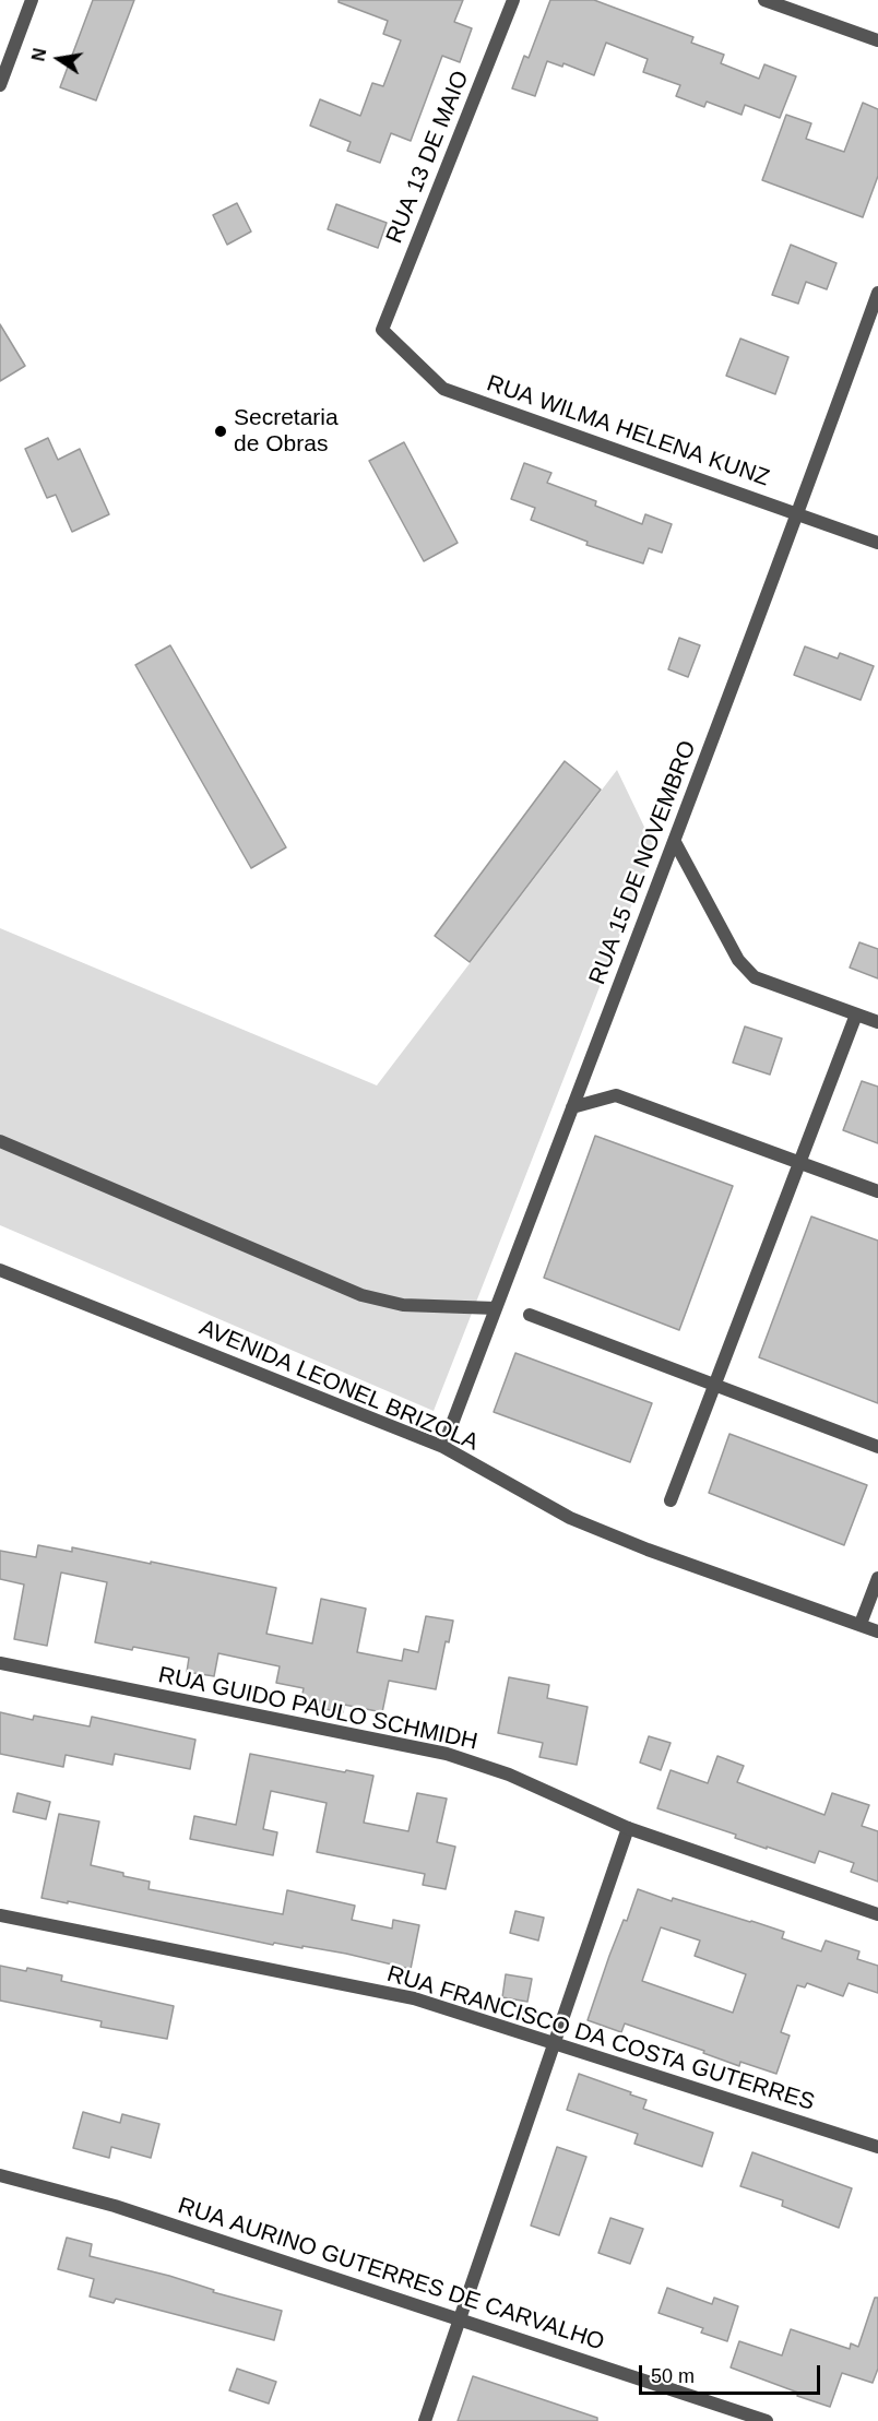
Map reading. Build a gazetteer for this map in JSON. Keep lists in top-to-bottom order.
{
  "streets": {
    "street": [
      "RUA 13 DE MAIO",
      "RUA WILMA HELENA KUNZ",
      "RUA 15 DE NOVEMBRO",
      "AVENIDA LEONEL BRIZOLA",
      "RUA GUIDO PAULO SCHMIDH",
      "RUA FRANCISCO DA COSTA GUTERRES",
      "RUA AURINO GUTERRES DE CARVALHO"
    ]
  },
  "crossings": [
    ["RUA 13 DE MAIO", "RUA WILMA HELENA KUNZ"],
    ["RUA WILMA HELENA KUNZ", "RUA 15 DE NOVEMBRO"],
    ["RUA 15 DE NOVEMBRO", "AVENIDA LEONEL BRIZOLA"]
  ],
  "places": ["Secretaria de Obras"],
  "scale_bar": "50 m",
  "north": "left"
}
